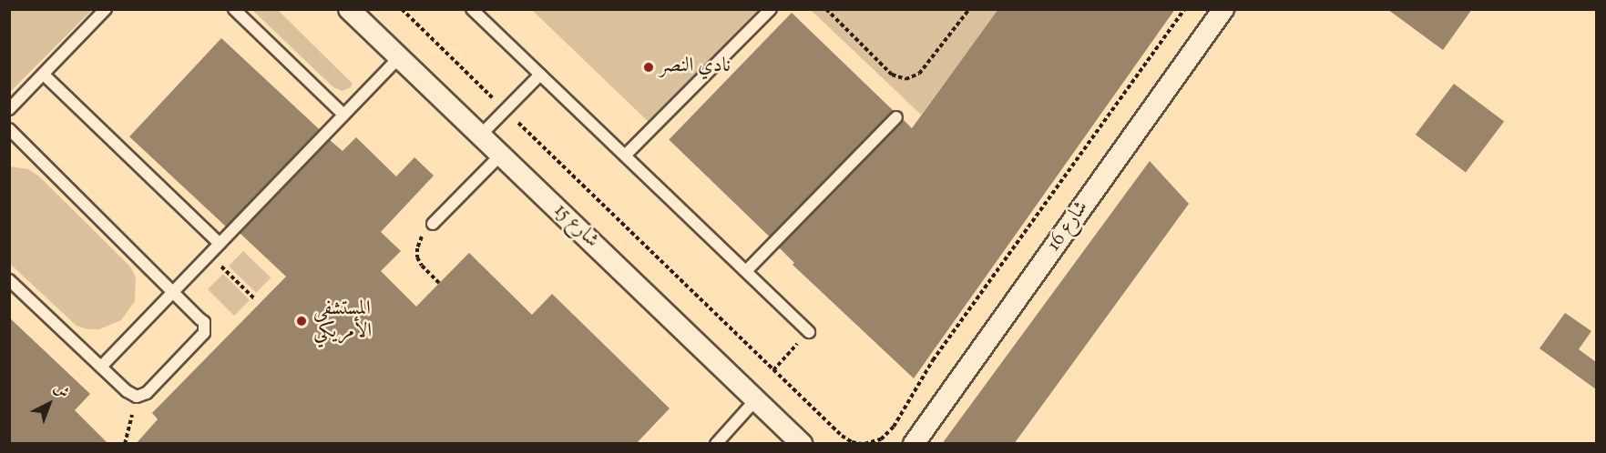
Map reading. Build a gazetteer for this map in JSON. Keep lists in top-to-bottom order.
{
  "streets": {
    "street": ["شارع 15", "شارع 16"]
  },
  "places": ["نادي النصر", "المستشفى الأمريكي"],
  "north": "top right"
}
